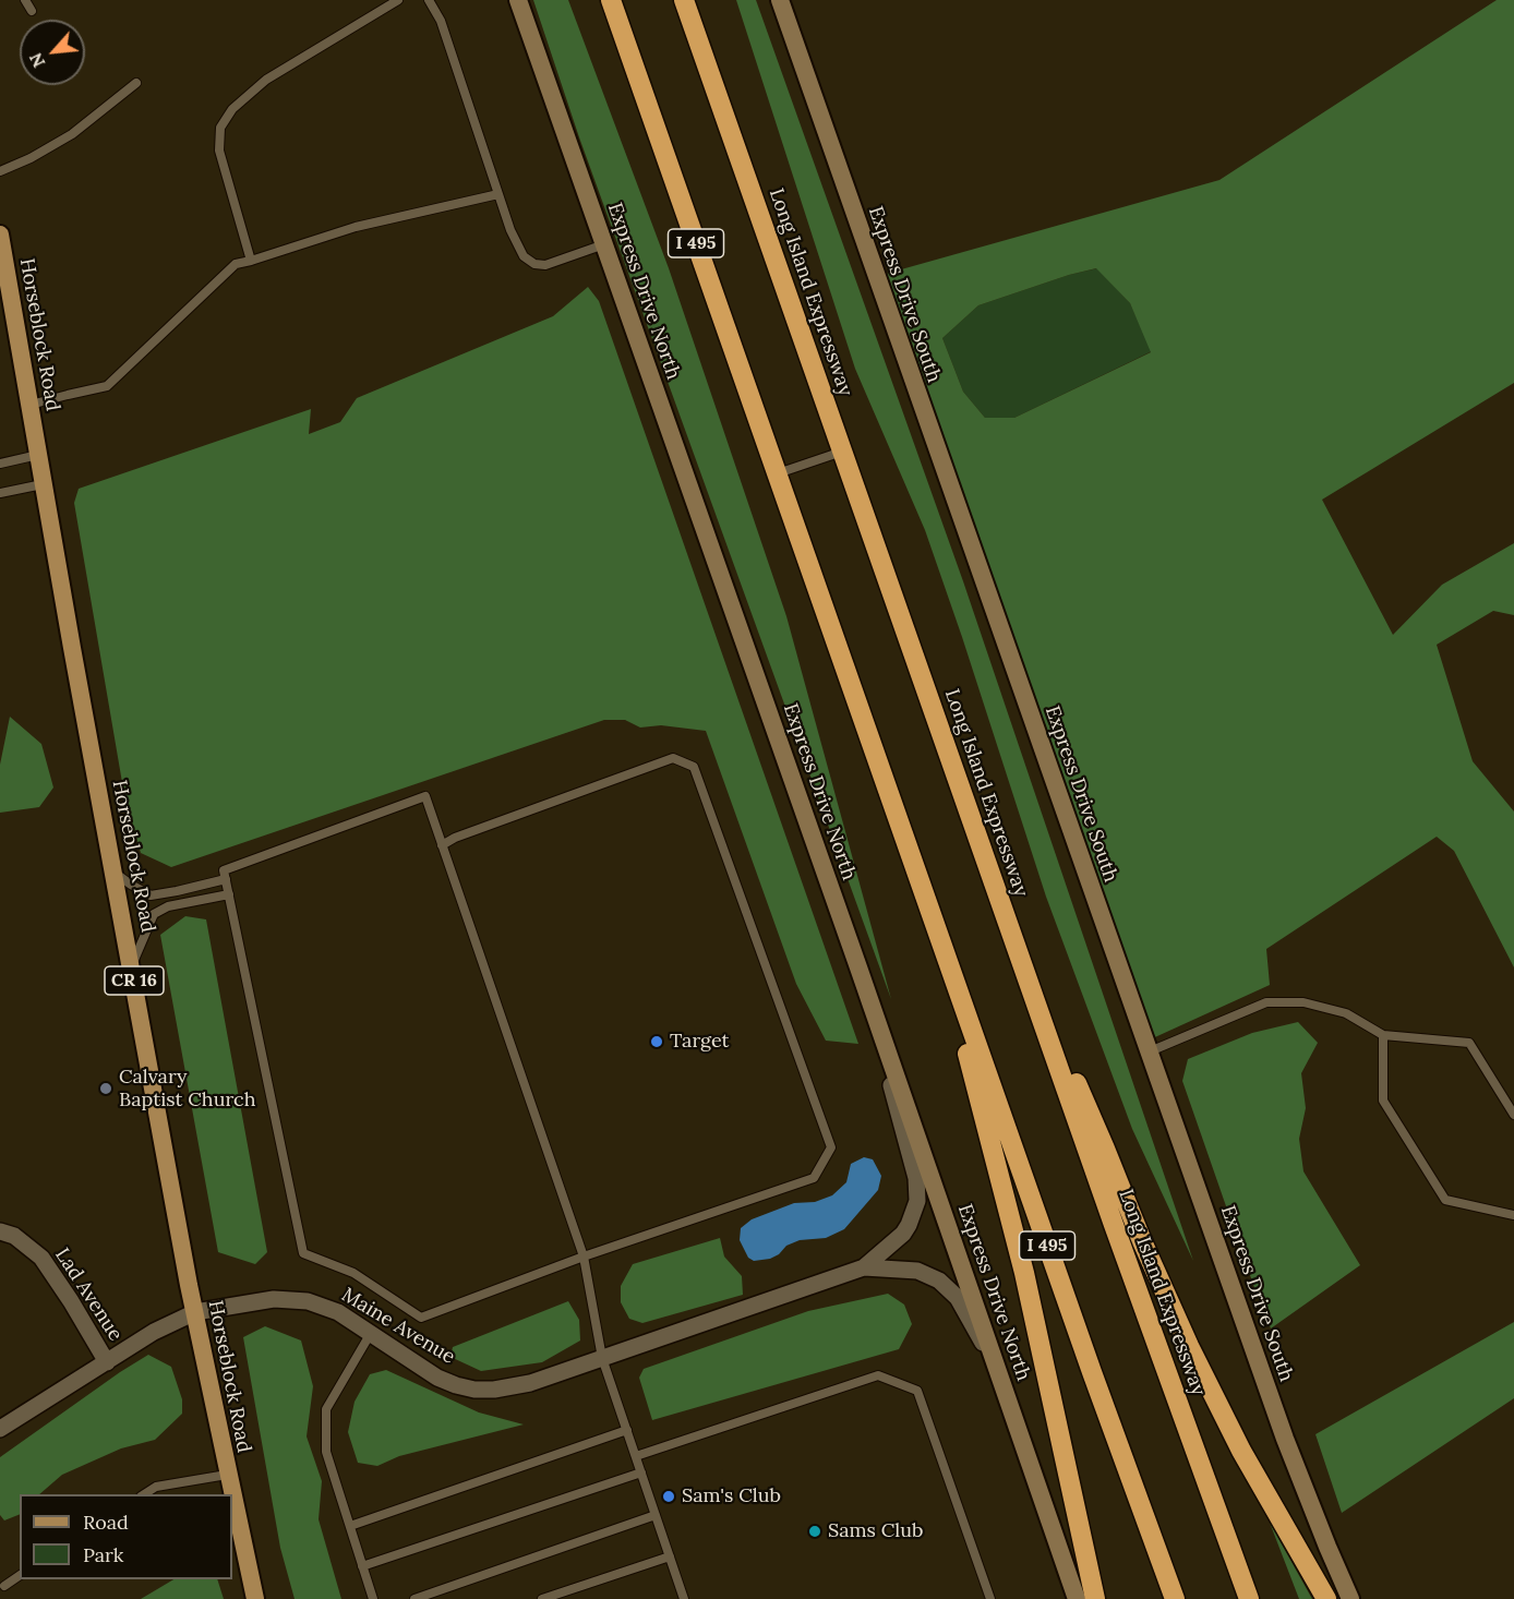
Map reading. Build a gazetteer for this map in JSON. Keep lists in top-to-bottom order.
{
  "streets": {
    "highway": ["I 495", "Long Island Expressway"],
    "main road": [
      "Express Drive North",
      "Express Drive South",
      "Horseblock Road",
      "CR 16"
    ],
    "street": ["Lad Avenue", "Maine Avenue"]
  },
  "crossings": [
    ["Horseblock Road", "Maine Avenue"],
    ["Lad Avenue", "Maine Avenue"]
  ],
  "places": [
    "Target",
    "Calvary Baptist Church",
    "Sam's Club",
    "Sams Club"
  ],
  "legend": ["Road", "Park"],
  "north": "bottom left"
}
